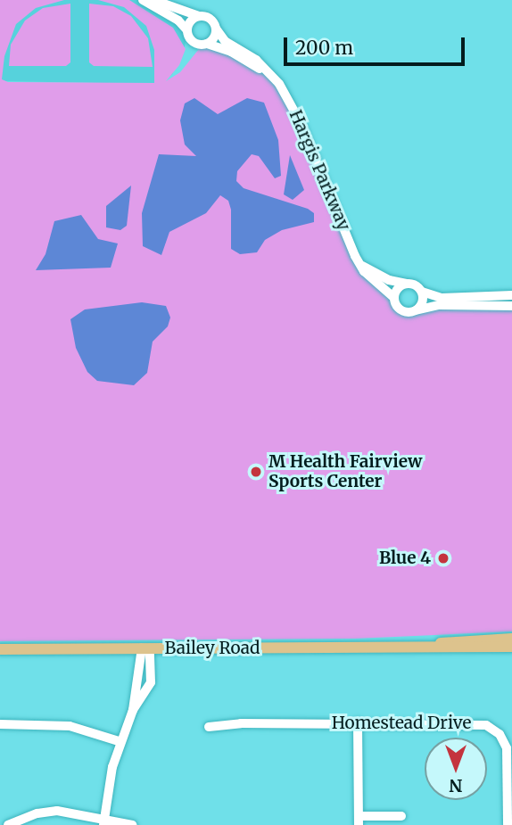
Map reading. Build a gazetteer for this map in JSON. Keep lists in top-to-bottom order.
{
  "streets": {
    "main road": ["Bailey Road"],
    "street": ["Hargis Parkway", "Homestead Drive"]
  },
  "places": ["M Health Fairview Sports Center", "Blue 4"],
  "scale_bar": "200 m",
  "north": "bottom"
}
